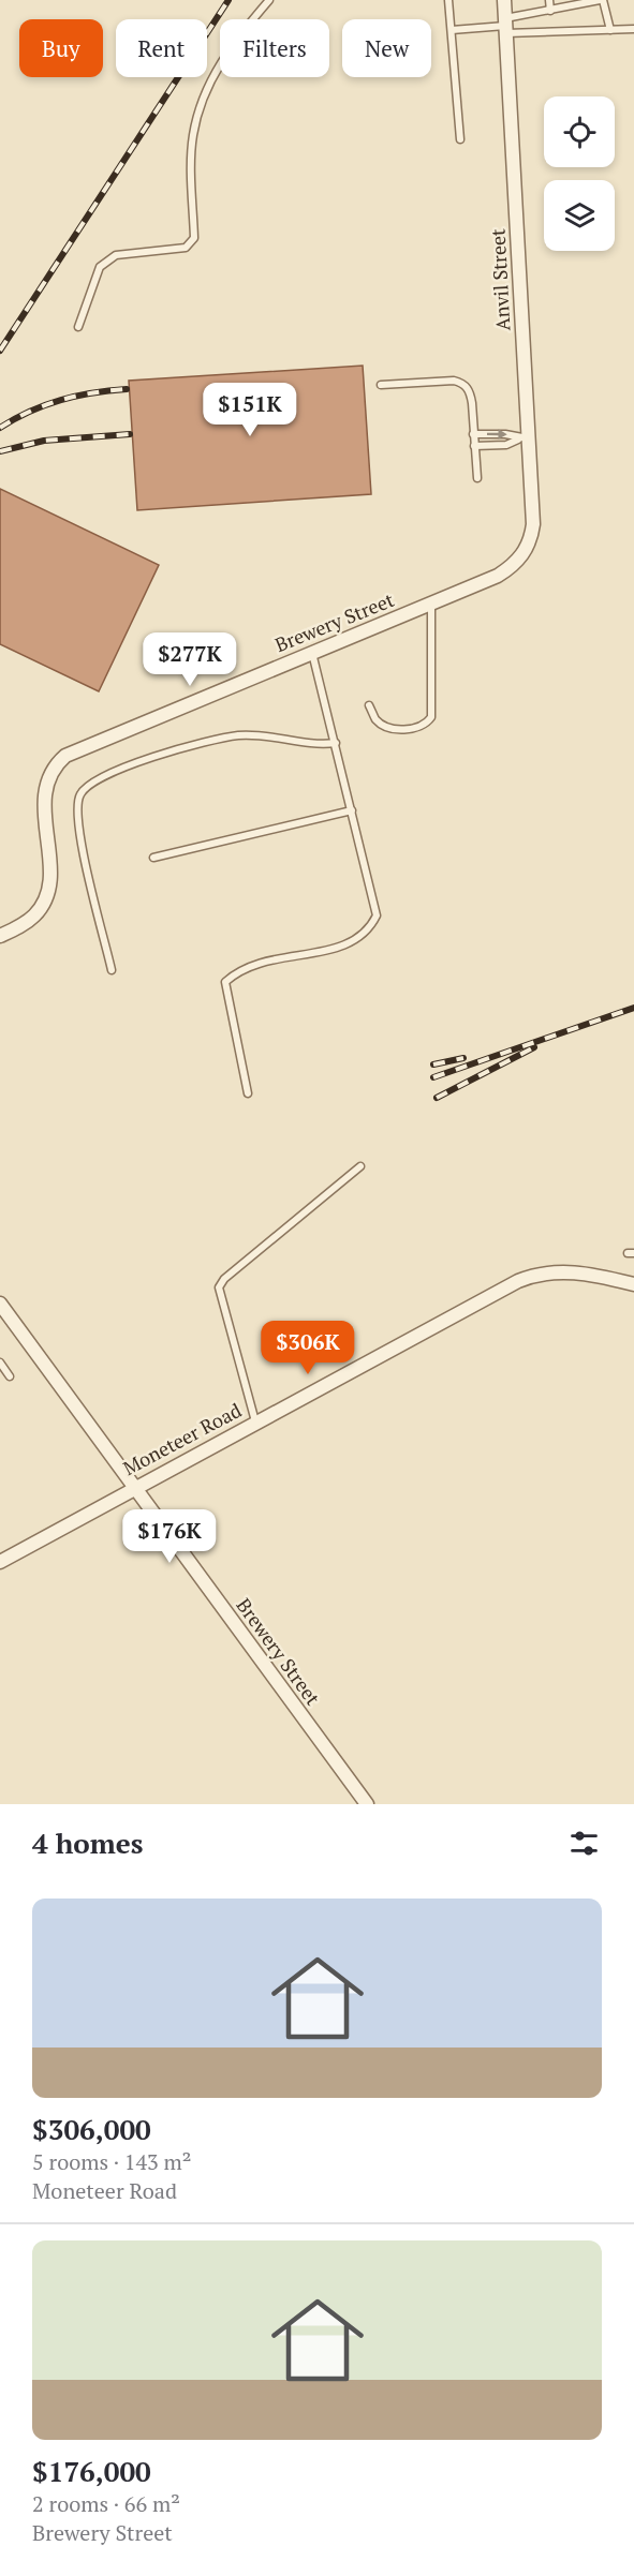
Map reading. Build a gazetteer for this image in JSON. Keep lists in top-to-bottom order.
{
  "streets": {
    "street": ["Anvil Street", "Brewery Street", "Moneteer Road"]
  },
  "crossings": [
    ["Anvil Street", "Brewery Street"],
    ["Brewery Street", "Moneteer Road"]
  ],
  "page": {
    "chip": [
      "Buy",
      "Rent",
      "Filters",
      "New"
    ],
    "price": [
      "$151K",
      "$277K",
      "$306K",
      "$176K"
    ],
    "heading": "4 homes",
    "list": [
      {
        "name": "$306,000",
        "note": "5 rooms · 143 m² · Moneteer Road"
      },
      {
        "name": "$176,000",
        "note": "2 rooms · 66 m² · Brewery Street"
      }
    ]
  }
}
